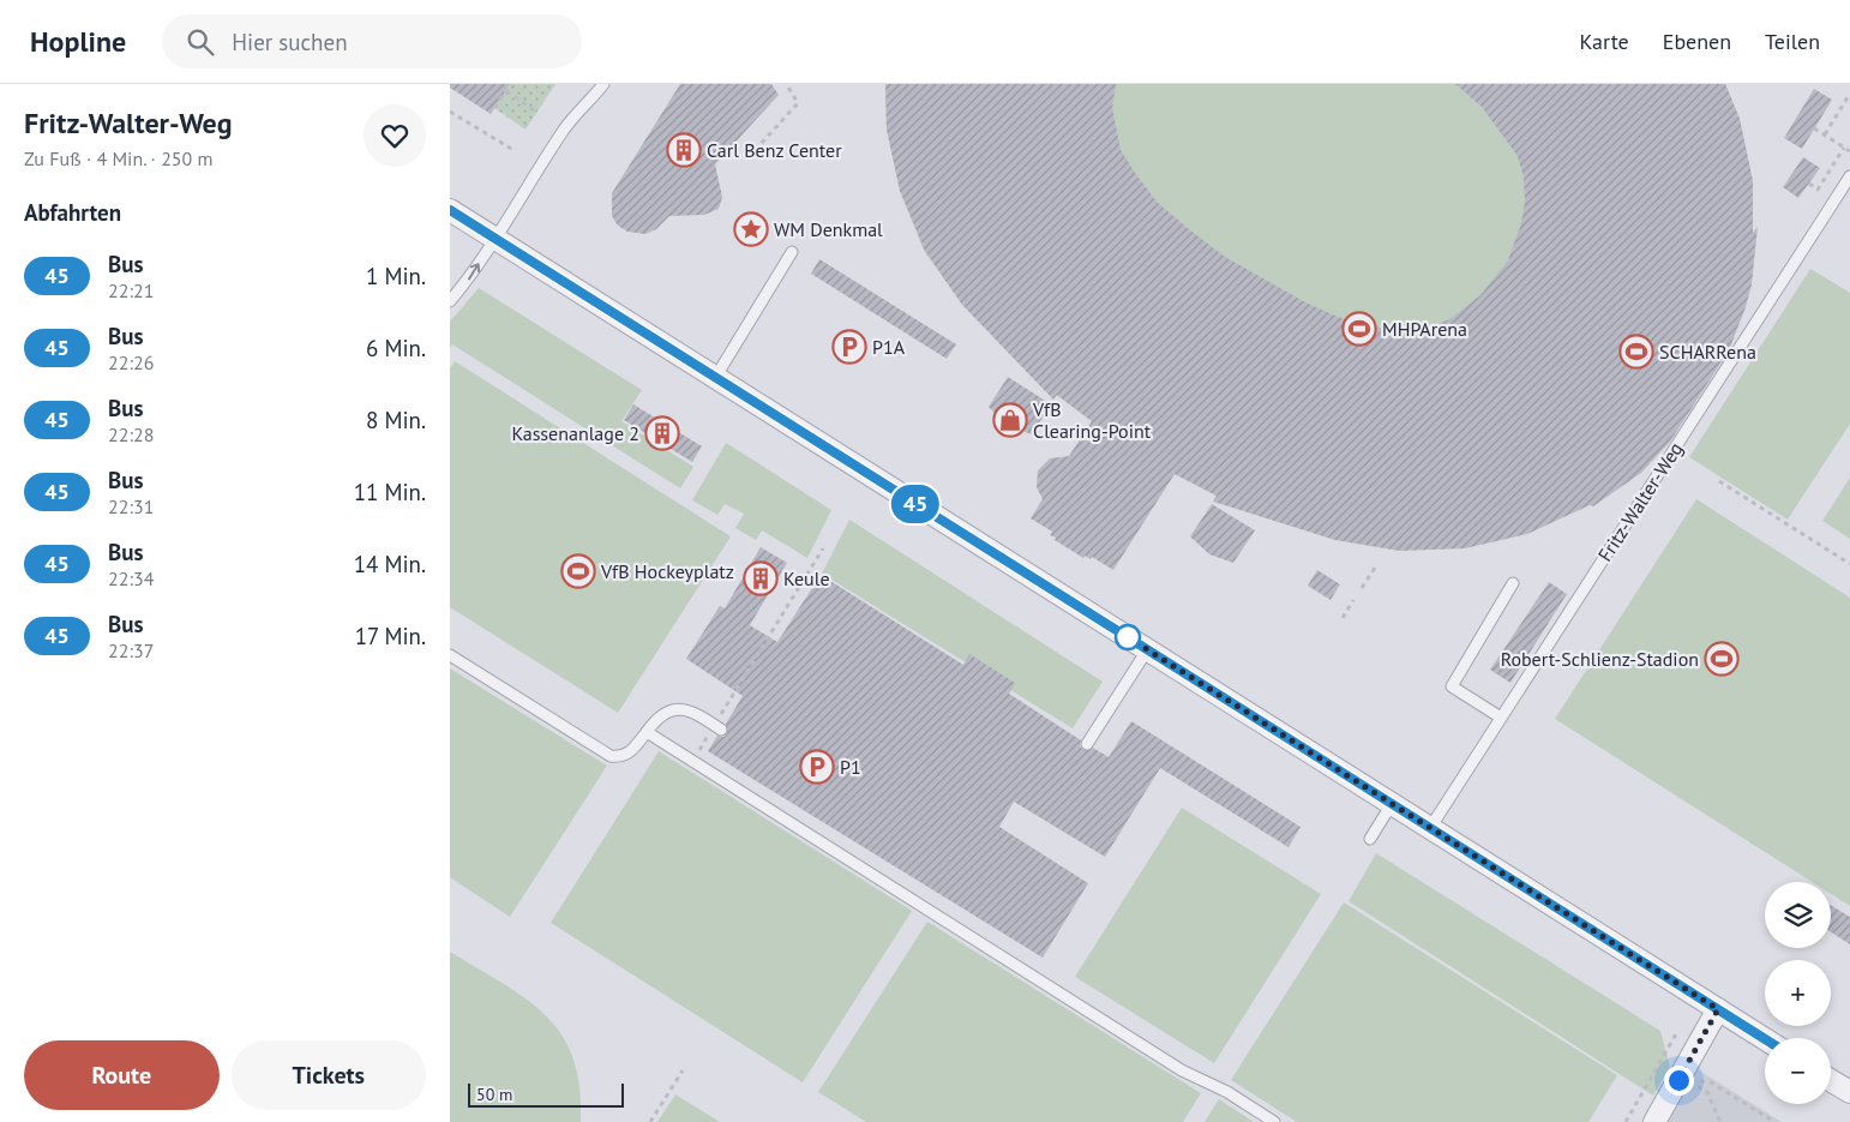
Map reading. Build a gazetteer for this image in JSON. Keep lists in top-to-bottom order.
{
  "streets": {
    "lane": ["Fritz-Walter-Weg"]
  },
  "places": {
    "building": ["Carl Benz Center", "Kassenanlage 2", "Keule"],
    "place": ["WM Denkmal"],
    "sports": [
      "MHPArena",
      "SCHARRena",
      "VfB Hockeyplatz",
      "Robert-Schlienz-Stadion"
    ],
    "parking": ["P1A", "P1"],
    "shop": ["VfB Clearing-Point"]
  },
  "lines": ["bus line 45"],
  "scale_bar": "50 m",
  "page": {
    "header": "Hopline",
    "search": "Hier suchen",
    "nav": ["Karte", "Ebenen", "Teilen"],
    "heading": [
      ["Fritz-Walter-Weg", "Zu Fuß · 4 Min. · 250 m"],
      "Abfahrten"
    ],
    "on_map": "45",
    "list": [
      {
        "mark": "45",
        "name": "Bus",
        "note": "22:21",
        "value": "1 Min."
      },
      {
        "mark": "45",
        "name": "Bus",
        "note": "22:26",
        "value": "6 Min."
      },
      {
        "mark": "45",
        "name": "Bus",
        "note": "22:28",
        "value": "8 Min."
      },
      {
        "mark": "45",
        "name": "Bus",
        "note": "22:31",
        "value": "11 Min."
      },
      {
        "mark": "45",
        "name": "Bus",
        "note": "22:34",
        "value": "14 Min."
      },
      {
        "mark": "45",
        "name": "Bus",
        "note": "22:37",
        "value": "17 Min."
      }
    ],
    "map_buttons": ["+", "−"],
    "buttons": ["Route", "Tickets"],
    "scale": "50 m"
  }
}
